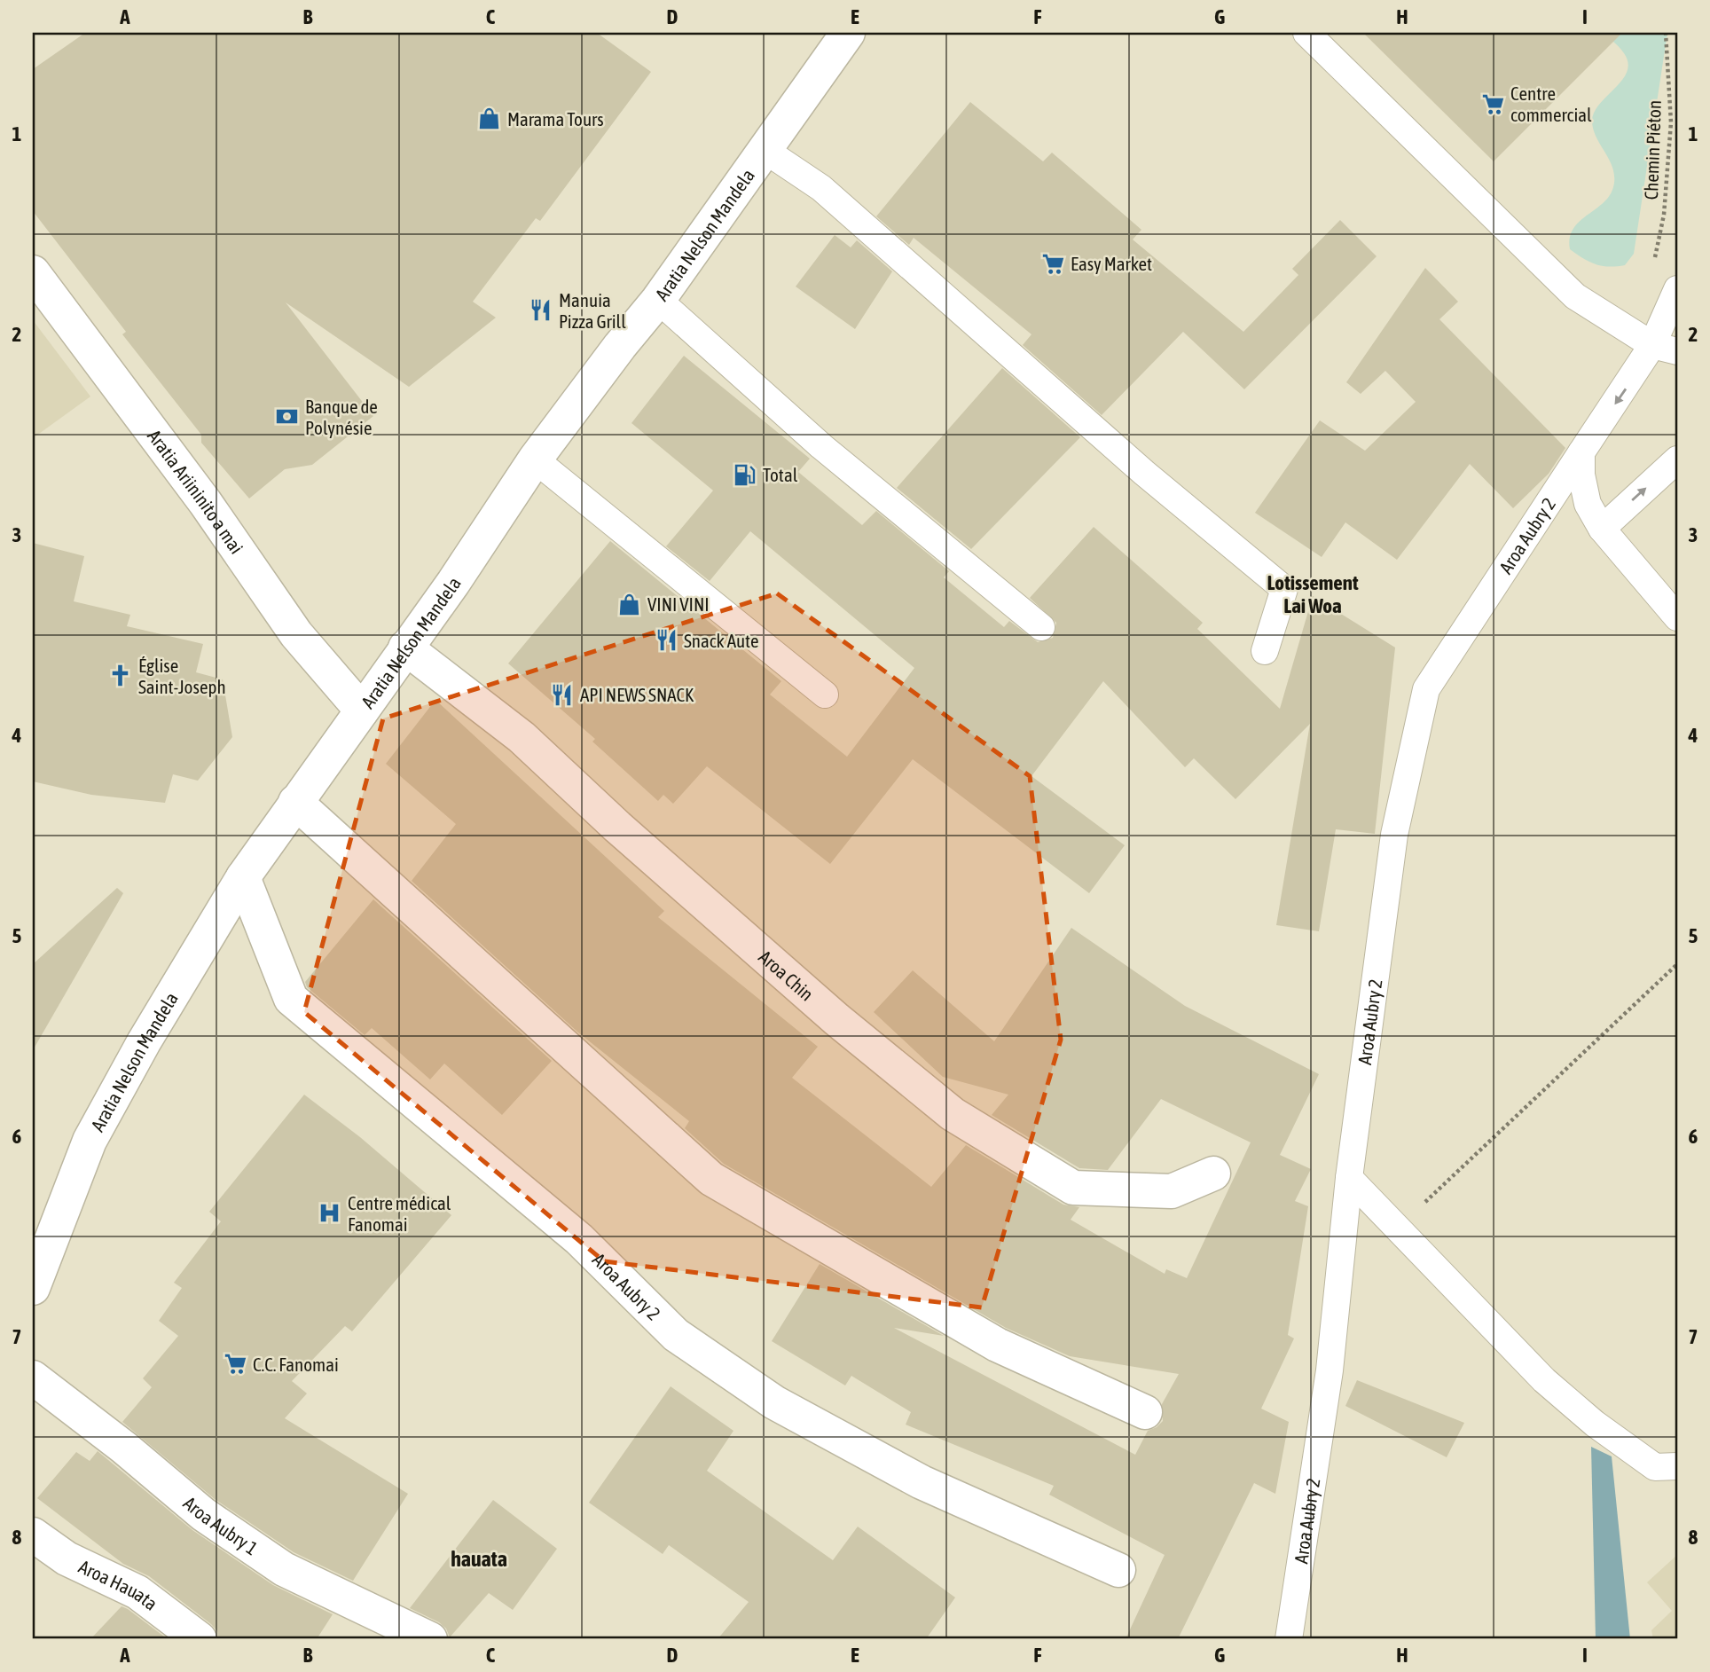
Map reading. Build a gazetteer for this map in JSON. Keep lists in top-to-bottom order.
{
  "streets": {
    "street": [
      "Aratia Nelson Mandela",
      "Aratia Ariininito a mai",
      "Aroa Aubry 2",
      "Aroa Chin",
      "Aroa Aubry 1",
      "Aroa Hauata"
    ],
    "path": ["Chemin Piéton"]
  },
  "crossings": [
    ["Aratia Nelson Mandela", "Aratia Ariininito a mai"],
    ["Aratia Nelson Mandela", "Aroa Aubry 2"],
    ["Aratia Nelson Mandela", "Aroa Chin"]
  ],
  "districts": ["Lotissement Lai Woa", "hauata"],
  "places": {
    "supermarket": ["Centre commercial", "Easy Market", "C.C. Fanomai"],
    "shop": ["Marama Tours", "VINI VINI"],
    "restaurant": ["Manuia Pizza Grill", "Snack Aute", "API NEWS SNACK"],
    "bank": ["Banque de Polynésie"],
    "fuel station": ["Total"],
    "church": ["Église Saint-Joseph"],
    "hospital": ["Centre médical Fanomai"]
  },
  "grid": {
    "columns": [
      "A",
      "B",
      "C",
      "D",
      "E",
      "F",
      "G",
      "H",
      "I"
    ],
    "rows": [
      "1",
      "2",
      "3",
      "4",
      "5",
      "6",
      "7",
      "8"
    ]
  }
}
